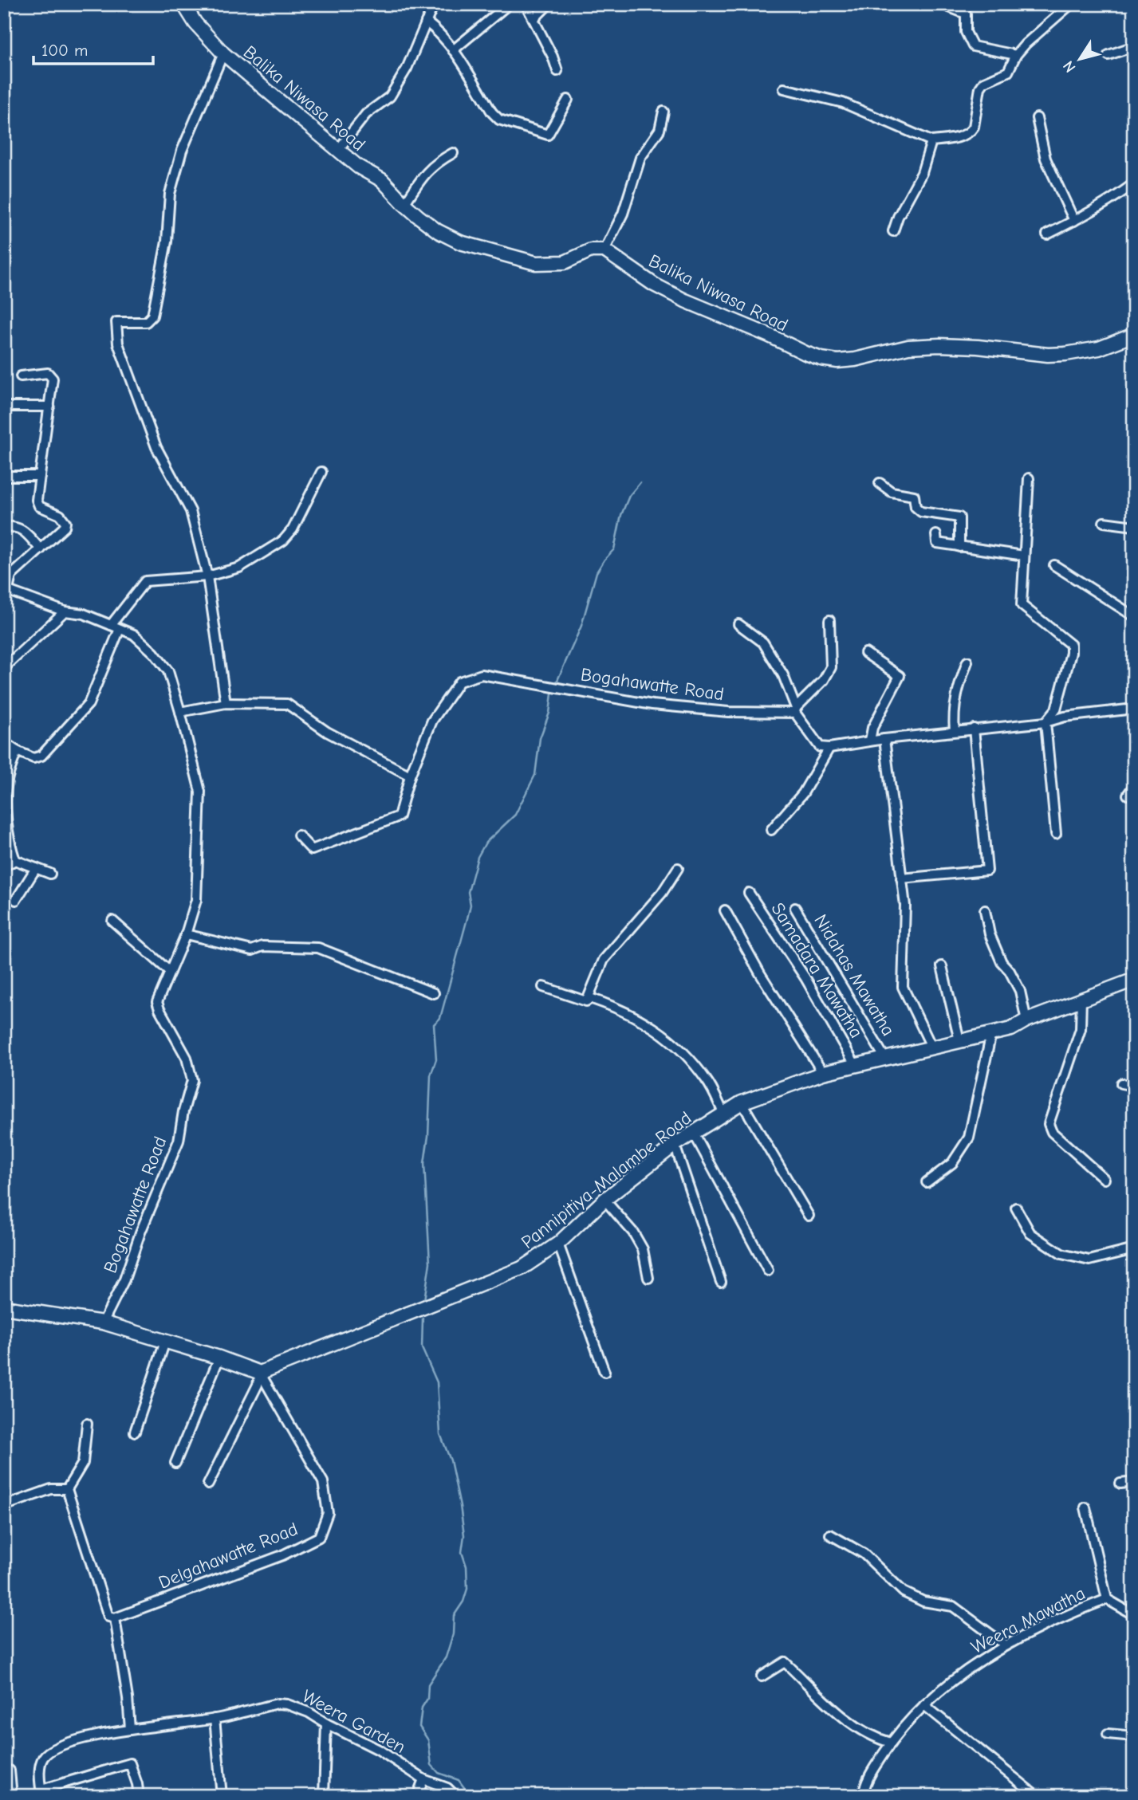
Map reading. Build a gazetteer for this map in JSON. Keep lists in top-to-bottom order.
{
  "streets": {
    "street": [
      "Balika Niwasa Road",
      "Bogahawatte Road",
      "Samadara Mawatha",
      "Nidahas Mawatha",
      "Pannipitiya-Malambe Road",
      "Delgahawatte Road",
      "Weera Mawatha",
      "Weera Garden"
    ]
  },
  "crossings": [
    ["Samadara Mawatha", "Pannipitiya-Malambe Road"],
    ["Nidahas Mawatha", "Pannipitiya-Malambe Road"],
    ["Pannipitiya-Malambe Road", "Delgahawatte Road"]
  ],
  "scale_bar": "100 m",
  "north": "bottom left"
}
